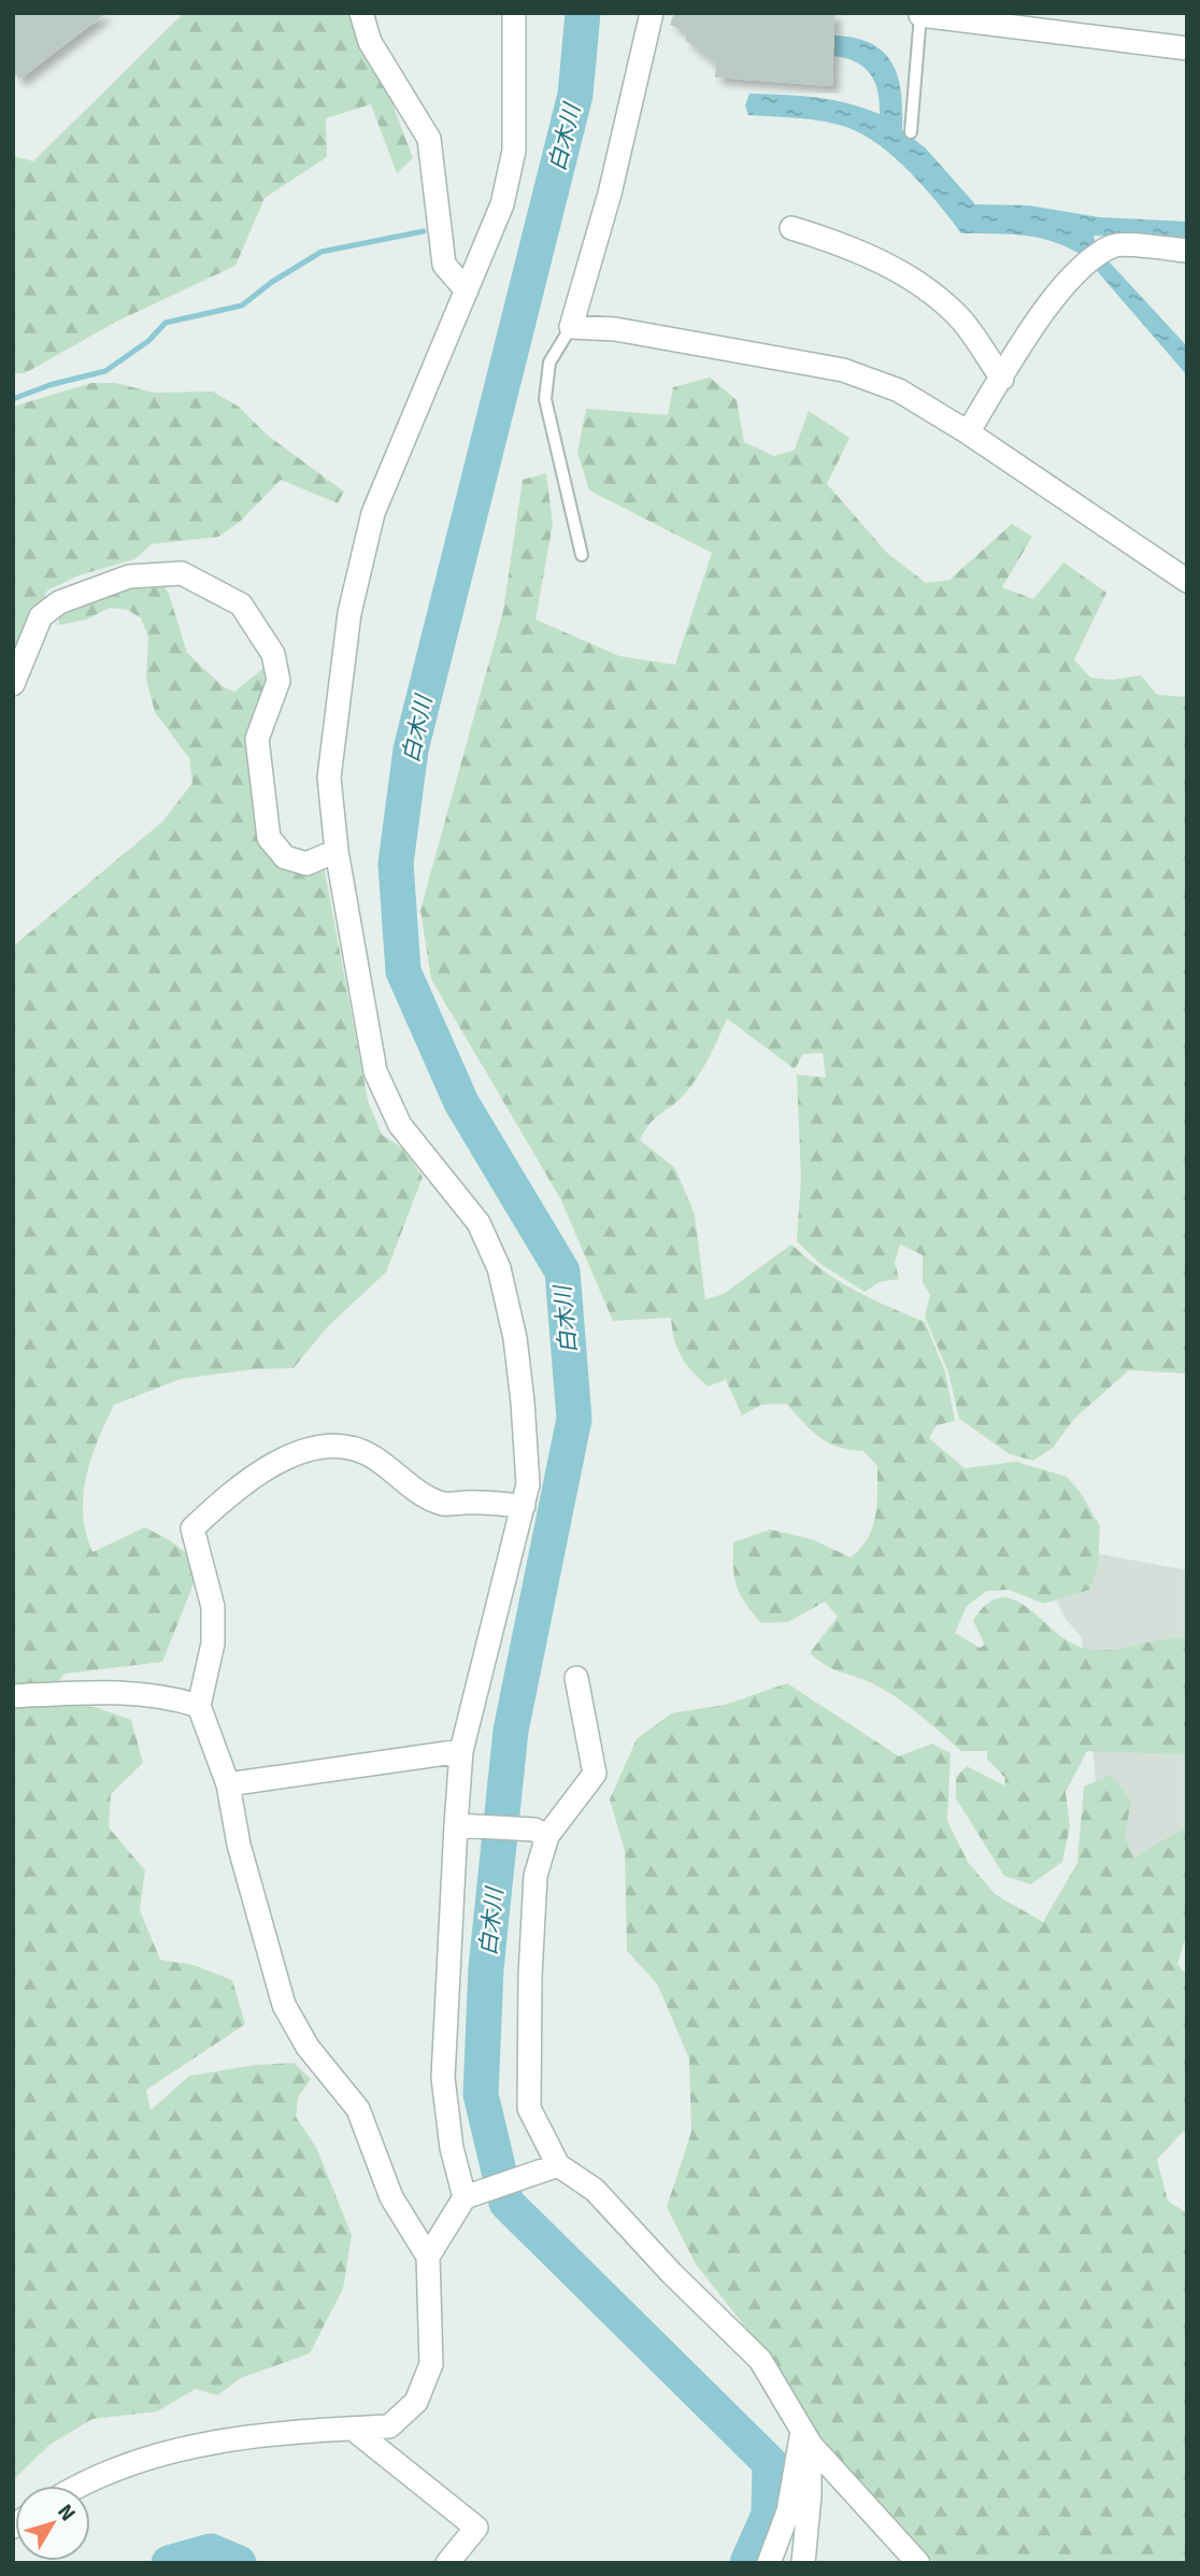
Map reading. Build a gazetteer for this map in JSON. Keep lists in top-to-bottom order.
{
  "water": ["白木川"],
  "north": "top right"
}
